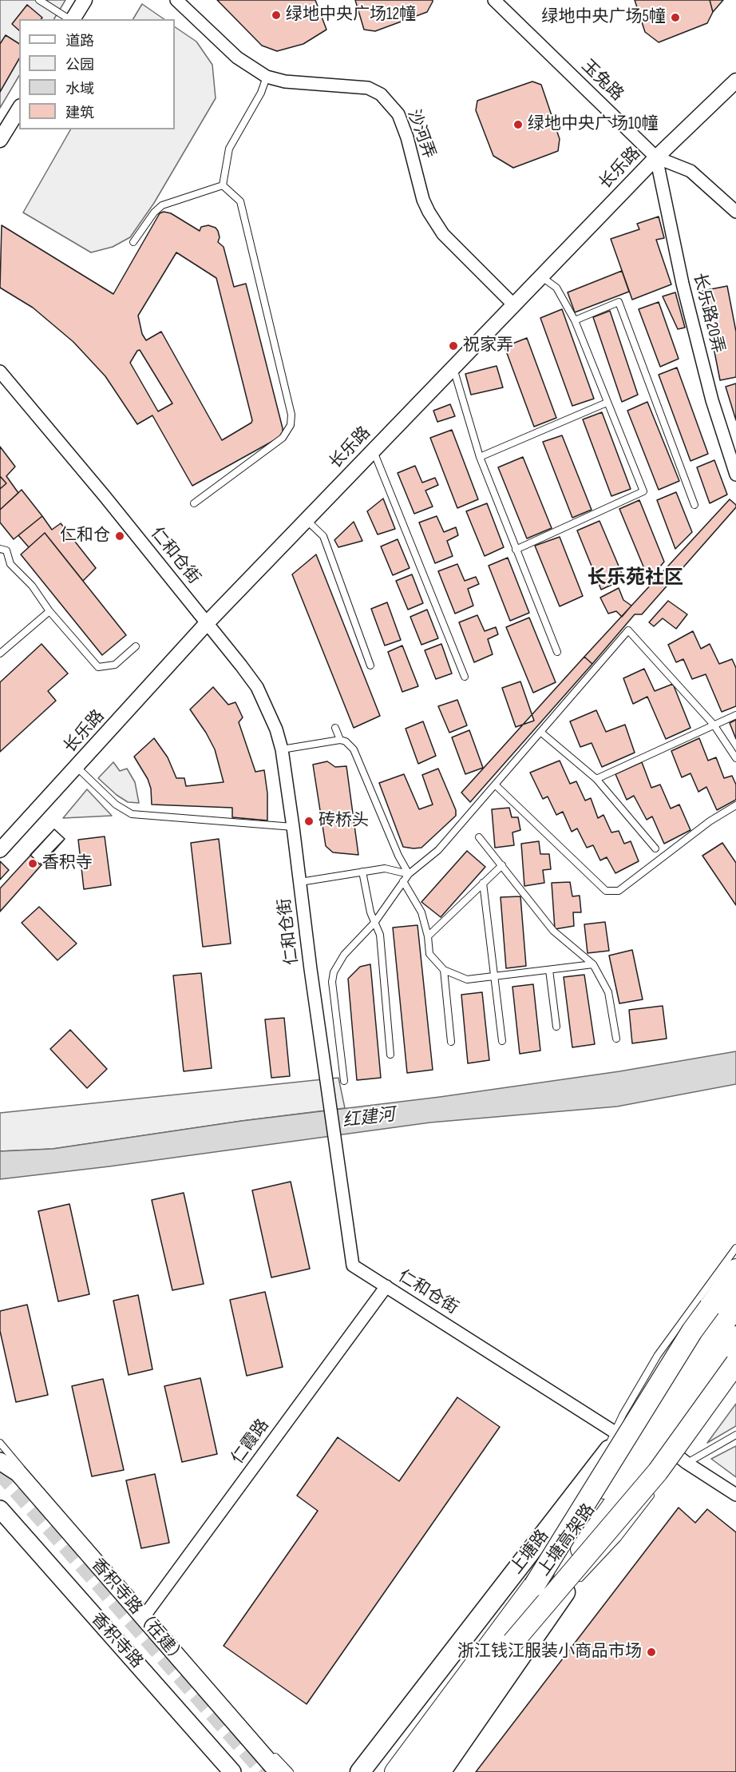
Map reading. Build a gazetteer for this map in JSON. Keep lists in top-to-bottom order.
{
  "streets": {
    "highway": ["上塘高架路"],
    "main road": ["上塘路", "香积寺路（在建）", "香积寺路"],
    "street": [
      "玉兔路",
      "沙河弄",
      "长乐路",
      "长乐路20弄",
      "仁和仓街",
      "仁霞路"
    ]
  },
  "crossings": [
    ["玉兔路", "长乐路"],
    ["玉兔路", "长乐路20弄"],
    ["沙河弄", "长乐路"],
    ["长乐路", "长乐路20弄"],
    ["长乐路", "仁和仓街"],
    ["仁和仓街", "仁霞路"],
    ["仁和仓街", "上塘路"],
    ["仁霞路", "香积寺路（在建）"]
  ],
  "districts": ["长乐苑社区"],
  "water": ["红建河"],
  "places": [
    "绿地中央广场12幢",
    "绿地中央广场5幢",
    "绿地中央广场10幢",
    "祝家弄",
    "仁和仓",
    "砖桥头",
    "香积寺",
    "浙江钱江服装小商品市场"
  ],
  "legend": [
    "道路",
    "公园",
    "水域",
    "建筑"
  ]
}
